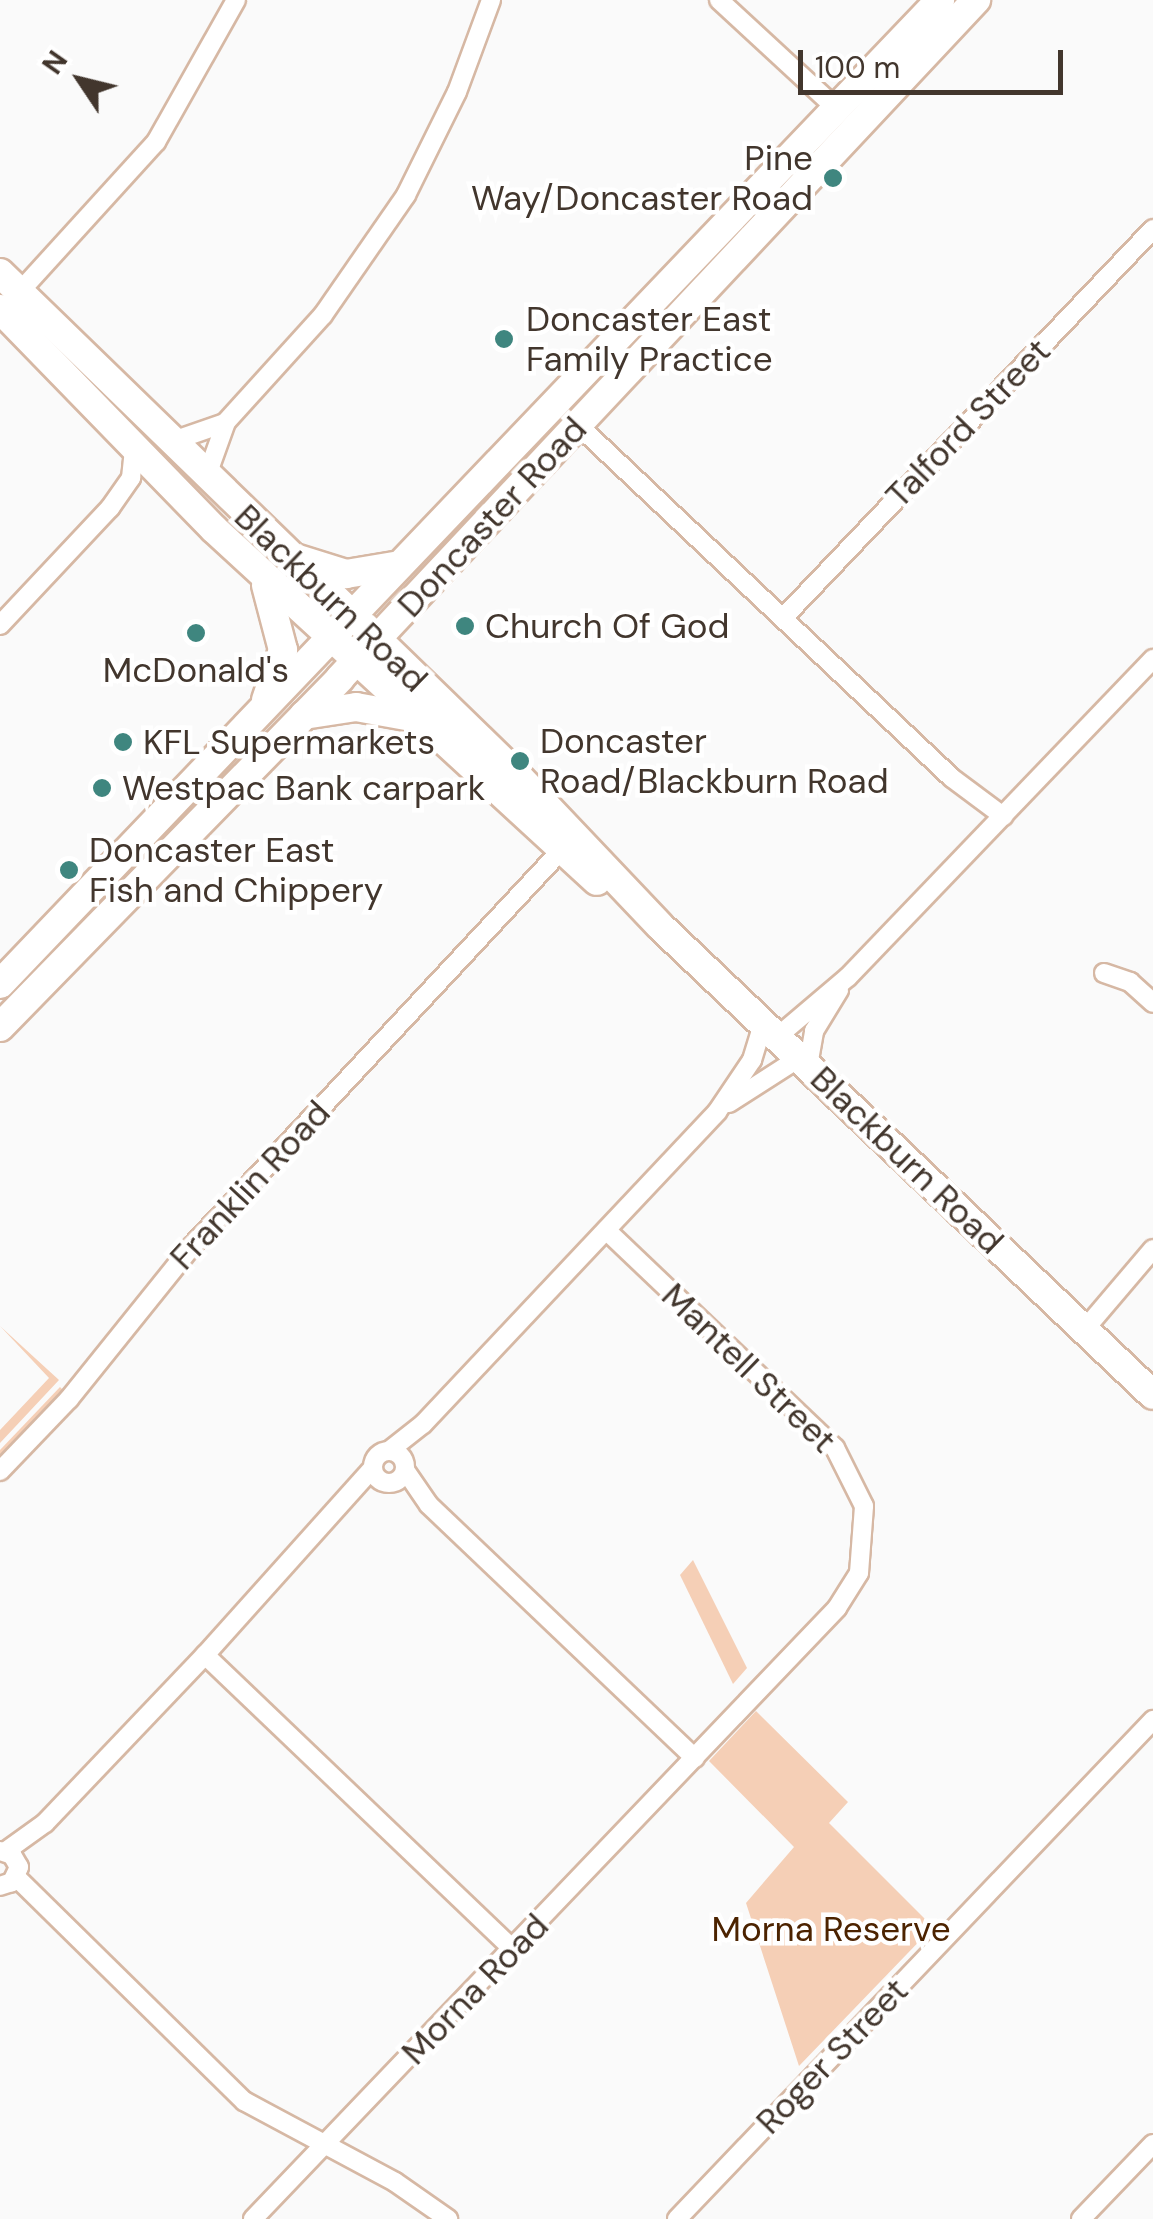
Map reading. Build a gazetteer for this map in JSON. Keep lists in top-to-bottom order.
{
  "streets": {
    "main road": ["Doncaster Road", "Blackburn Road"],
    "street": [
      "Talford Street",
      "Franklin Road",
      "Mantell Street",
      "Morna Road",
      "Roger Street"
    ]
  },
  "crossings": [
    ["Doncaster Road", "Blackburn Road"],
    ["Blackburn Road", "Franklin Road"],
    ["Mantell Street", "Morna Road"]
  ],
  "parks": ["Morna Reserve"],
  "places": [
    "Pine Way/Doncaster Road",
    "Doncaster East Family Practice",
    "Church Of God",
    "McDonald's",
    "KFL Supermarkets",
    "Doncaster Road/Blackburn Road",
    "Westpac Bank carpark",
    "Doncaster East Fish and Chippery"
  ],
  "scale_bar": "100 m",
  "north": "top left"
}
